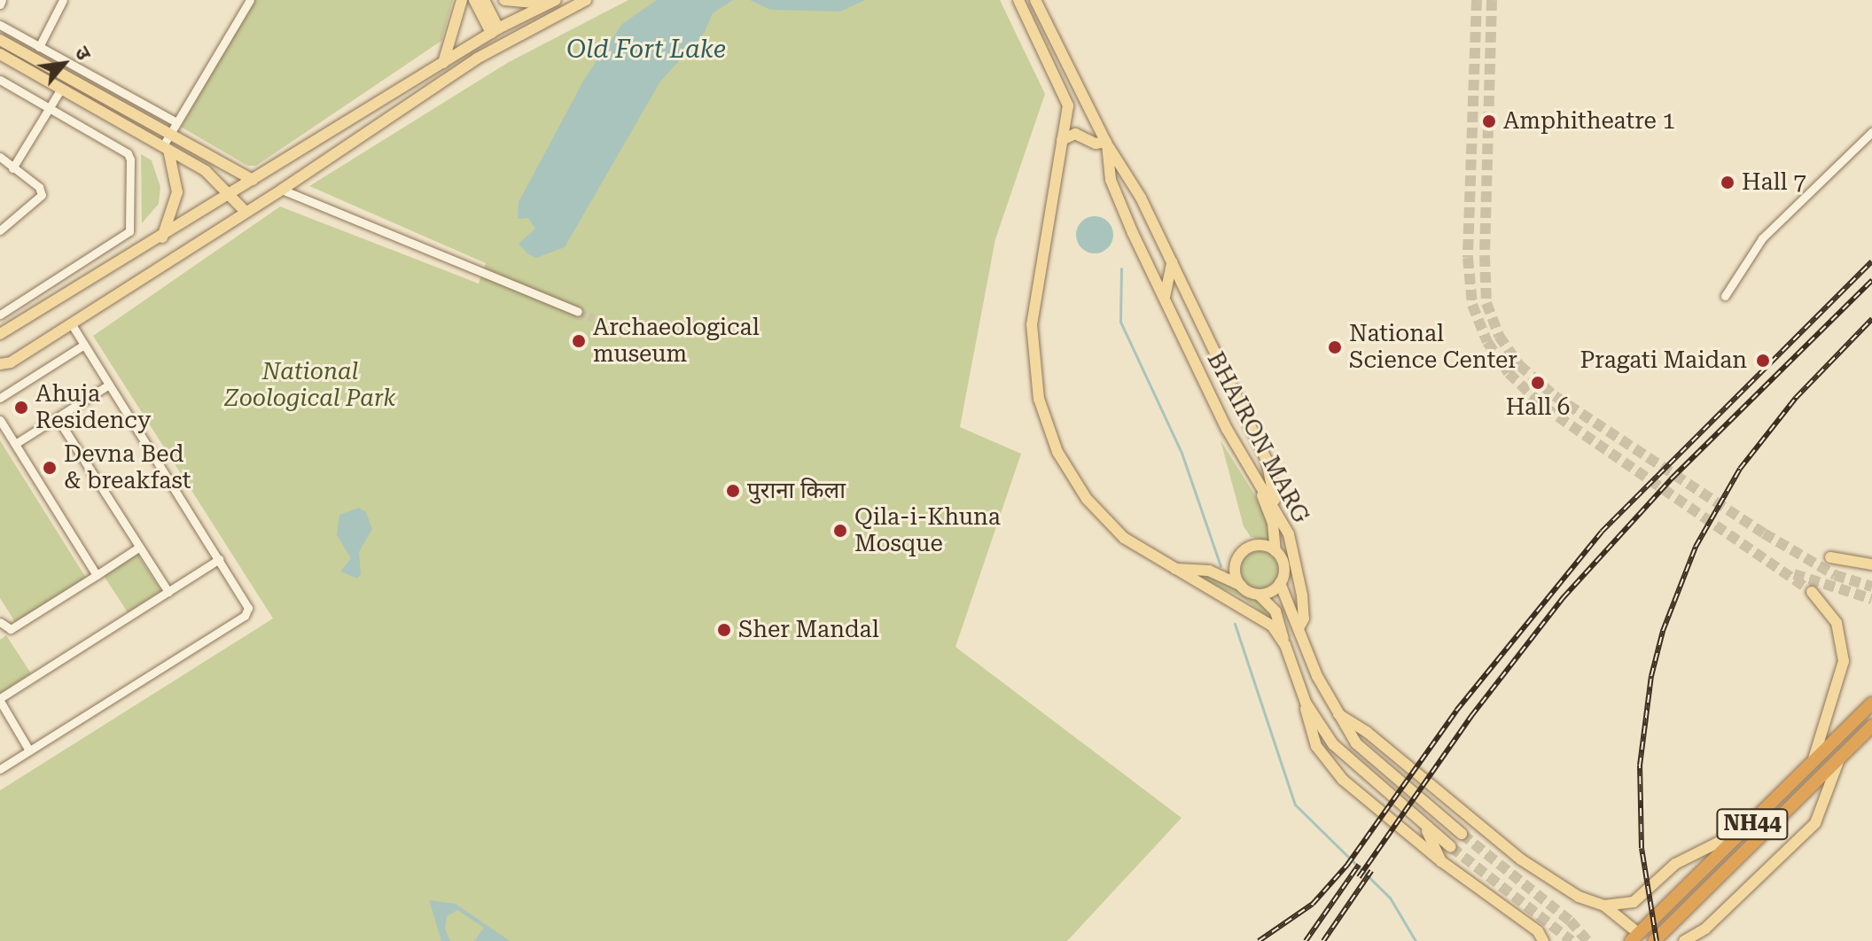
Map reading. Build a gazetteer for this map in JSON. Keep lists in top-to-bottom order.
{
  "streets": {
    "highway": ["NH44"],
    "main road": ["BHAIRON MARG"]
  },
  "water": ["Old Fort Lake"],
  "parks": ["National Zoological Park"],
  "places": [
    "Amphitheatre 1",
    "Hall 7",
    "Archaeological museum",
    "National Science Center",
    "Pragati Maidan",
    "Hall 6",
    "Ahuja Residency",
    "Devna Bed & breakfast",
    "पुराना किला",
    "Qila-i-Khuna Mosque",
    "Sher Mandal"
  ],
  "north": "top right"
}
